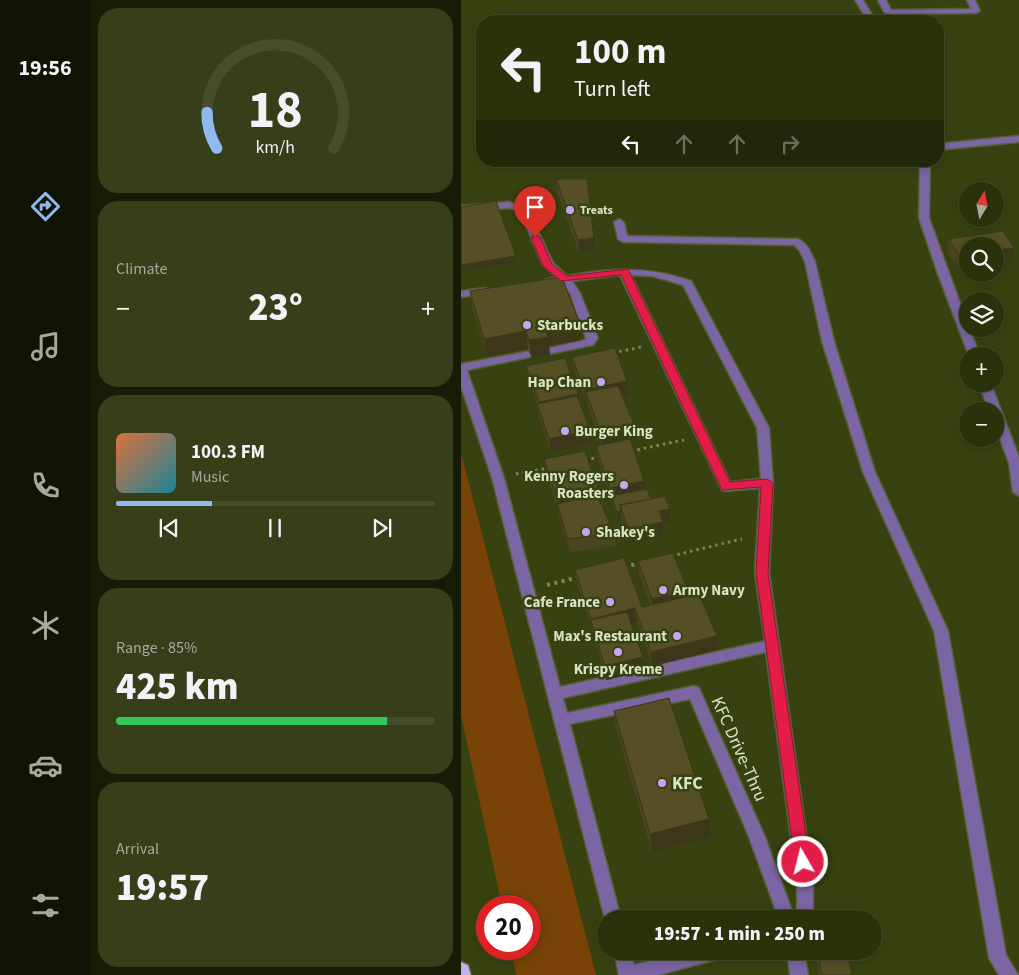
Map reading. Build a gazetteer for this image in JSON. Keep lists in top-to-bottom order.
{
  "streets": {
    "street": ["KFC Drive-Thru"]
  },
  "places": [
    "Treats",
    "Starbucks",
    "Hap Chan",
    "Burger King",
    "Kenny Rogers Roasters",
    "Shakey's",
    "Army Navy",
    "Cafe France",
    "Max's Restaurant",
    "Krispy Kreme",
    "KFC"
  ],
  "north": "top",
  "page": {
    "tabs": "19:56",
    "turn": ["100 m", "Turn left"],
    "map_buttons": ["+", "−"],
    "tile": [
      "Climate",
      ["Range · 85%", "425 km"],
      ["Arrival", "19:57"]
    ],
    "heat": ["−", "23°", "+"],
    "song": ["100.3 FM", "Music"],
    "limit": "20",
    "trip": "19:57 · 1 min · 250 m",
    "gauge": ["18", "km/h"]
  }
}
